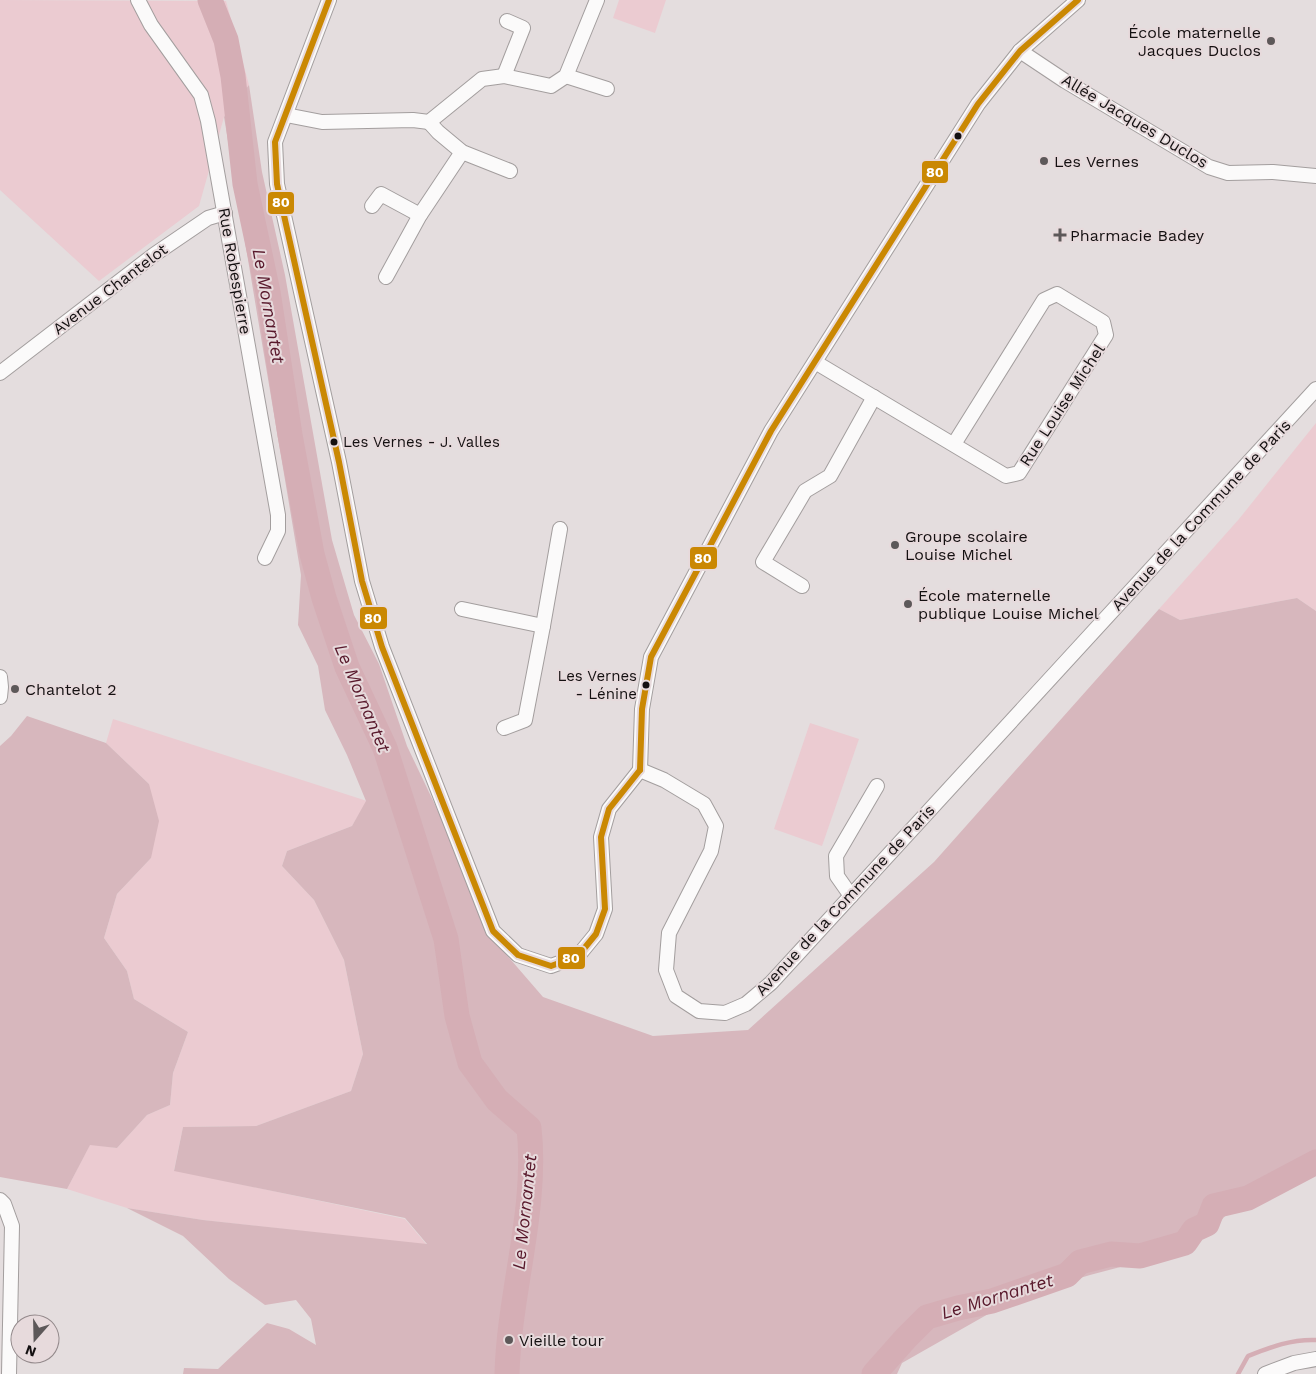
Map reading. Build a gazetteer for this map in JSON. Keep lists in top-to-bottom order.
{
  "streets": {
    "street": [
      "Allée Jacques Duclos",
      "Rue Robespierre",
      "Avenue Chantelot",
      "Rue Louise Michel",
      "Avenue de la Commune de Paris"
    ]
  },
  "crossings": [
    ["Rue Robespierre", "Avenue Chantelot"]
  ],
  "water": ["Le Mornantet"],
  "places": {
    "other": [
      "École maternelle Jacques Duclos",
      "Les Vernes",
      "Les Vernes - J. Valles",
      "Groupe scolaire Louise Michel",
      "École maternelle publique Louise Michel",
      "Les Vernes - Lénine",
      "Chantelot 2",
      "Vieille tour"
    ],
    "health": ["Pharmacie Badey"]
  },
  "lines": ["transit line 80"],
  "north": "bottom"
}
